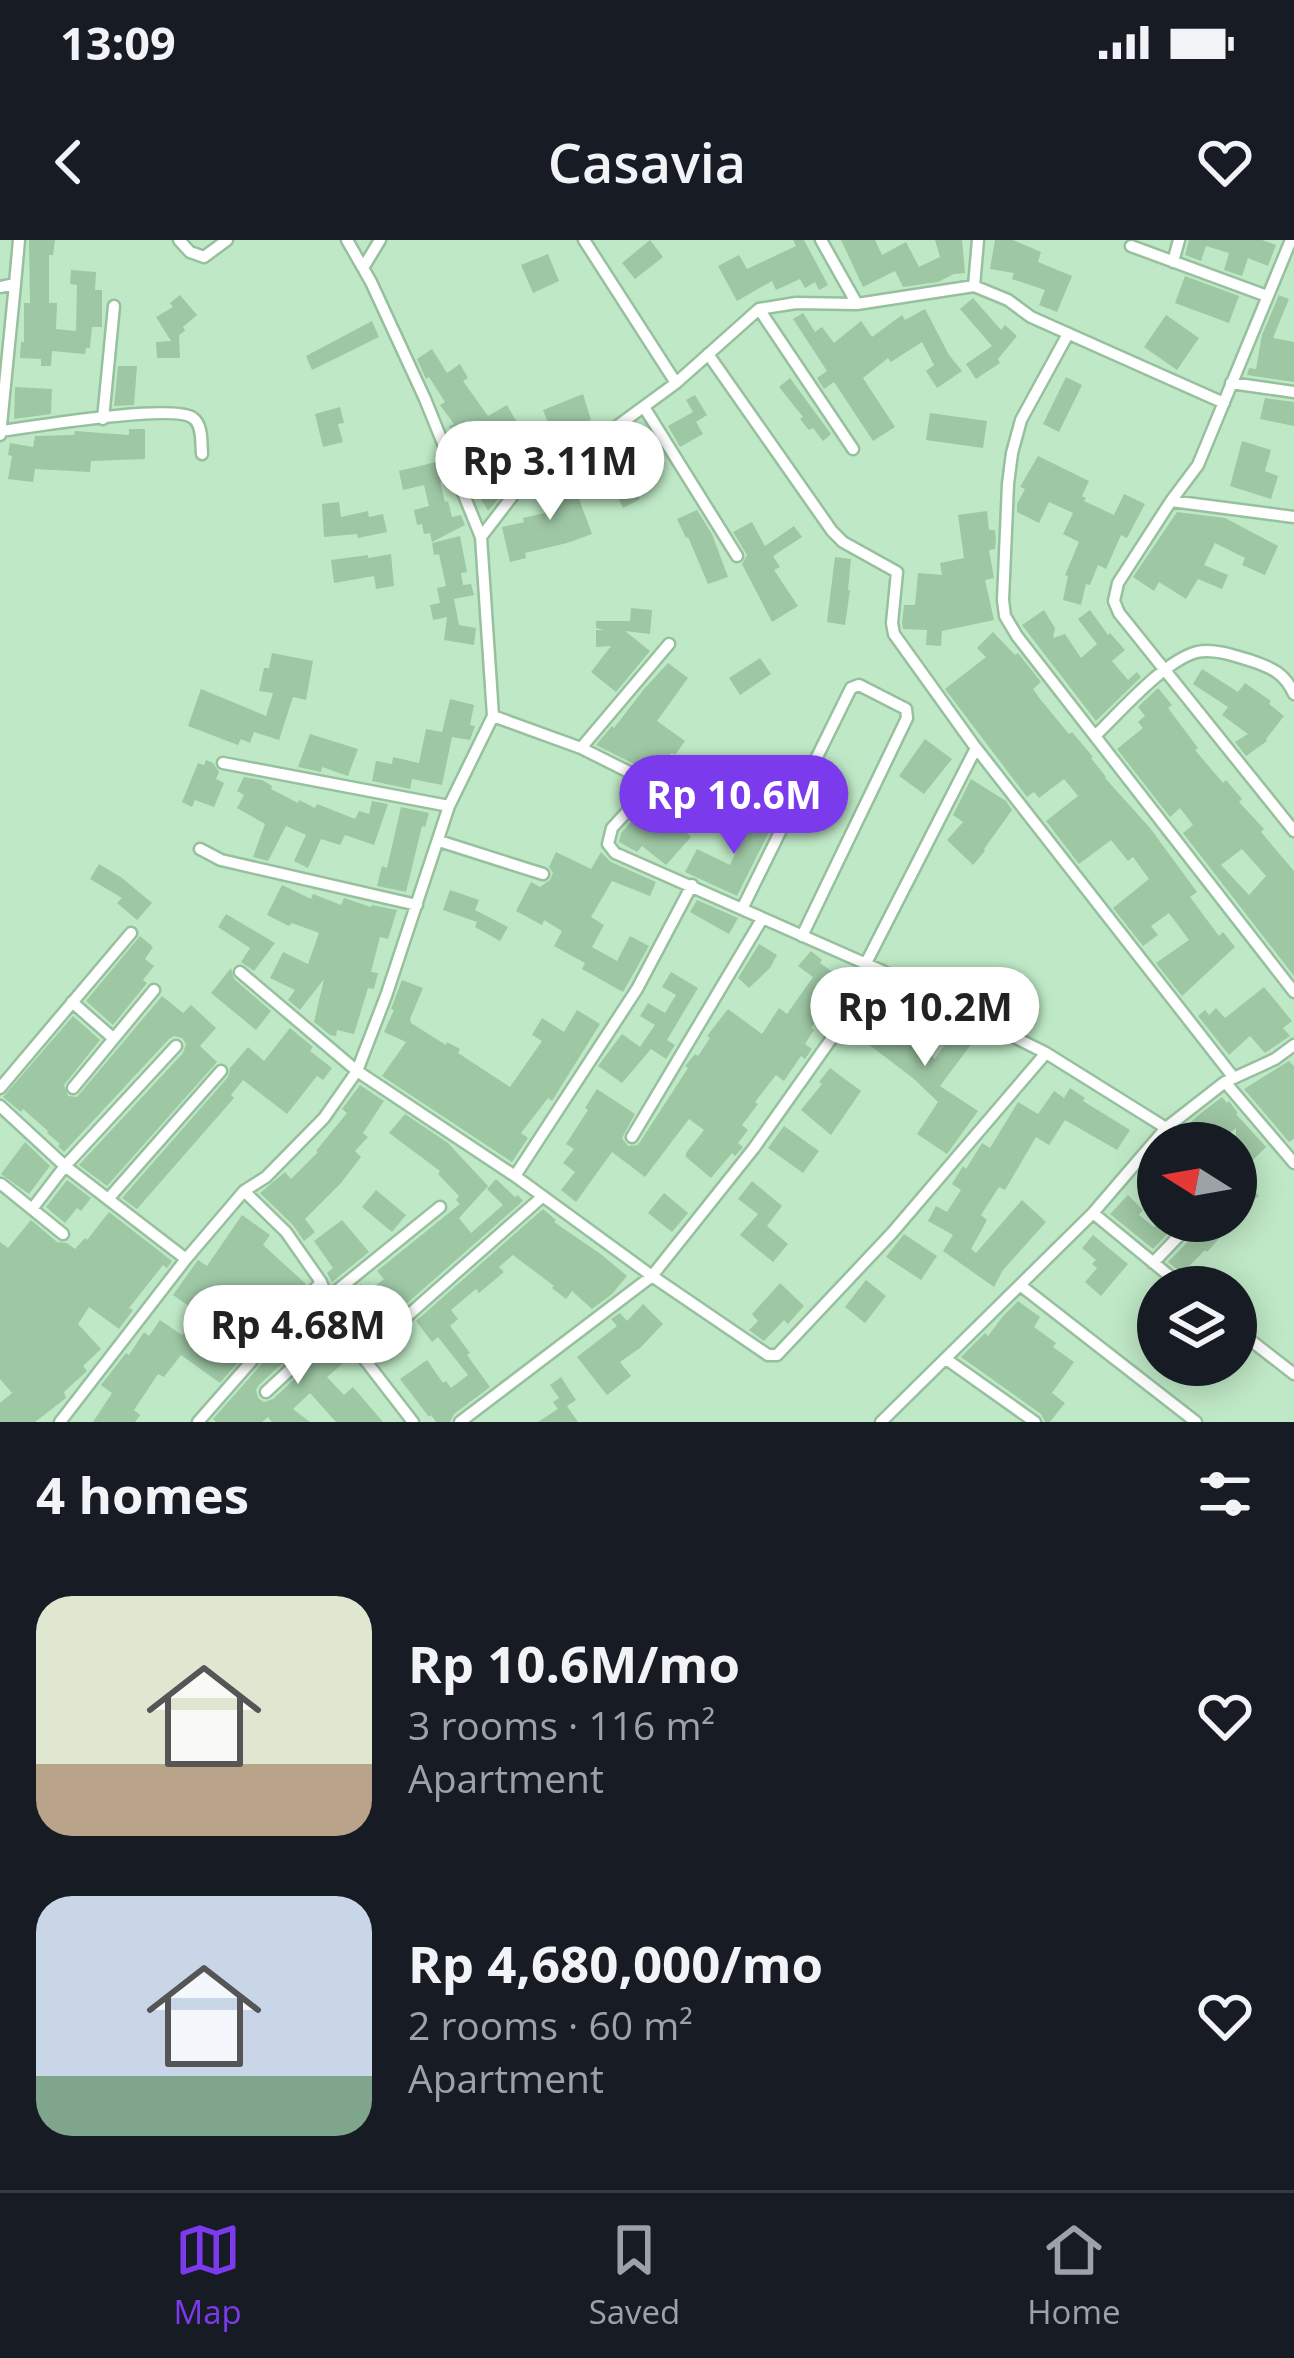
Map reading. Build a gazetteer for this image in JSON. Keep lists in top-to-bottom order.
{
  "north": "left",
  "page": {
    "status": "13:09",
    "header": "Casavia",
    "price": [
      "Rp 3.11M",
      "Rp 10.6M",
      "Rp 10.2M",
      "Rp 4.68M"
    ],
    "heading": "4 homes",
    "list": [
      {
        "name": "Rp 10.6M/mo",
        "note": "3 rooms · 116 m² · Apartment"
      },
      {
        "name": "Rp 4,680,000/mo",
        "note": "2 rooms · 60 m² · Apartment"
      }
    ],
    "tabs": ["Map", "Saved", "Home"]
  }
}
